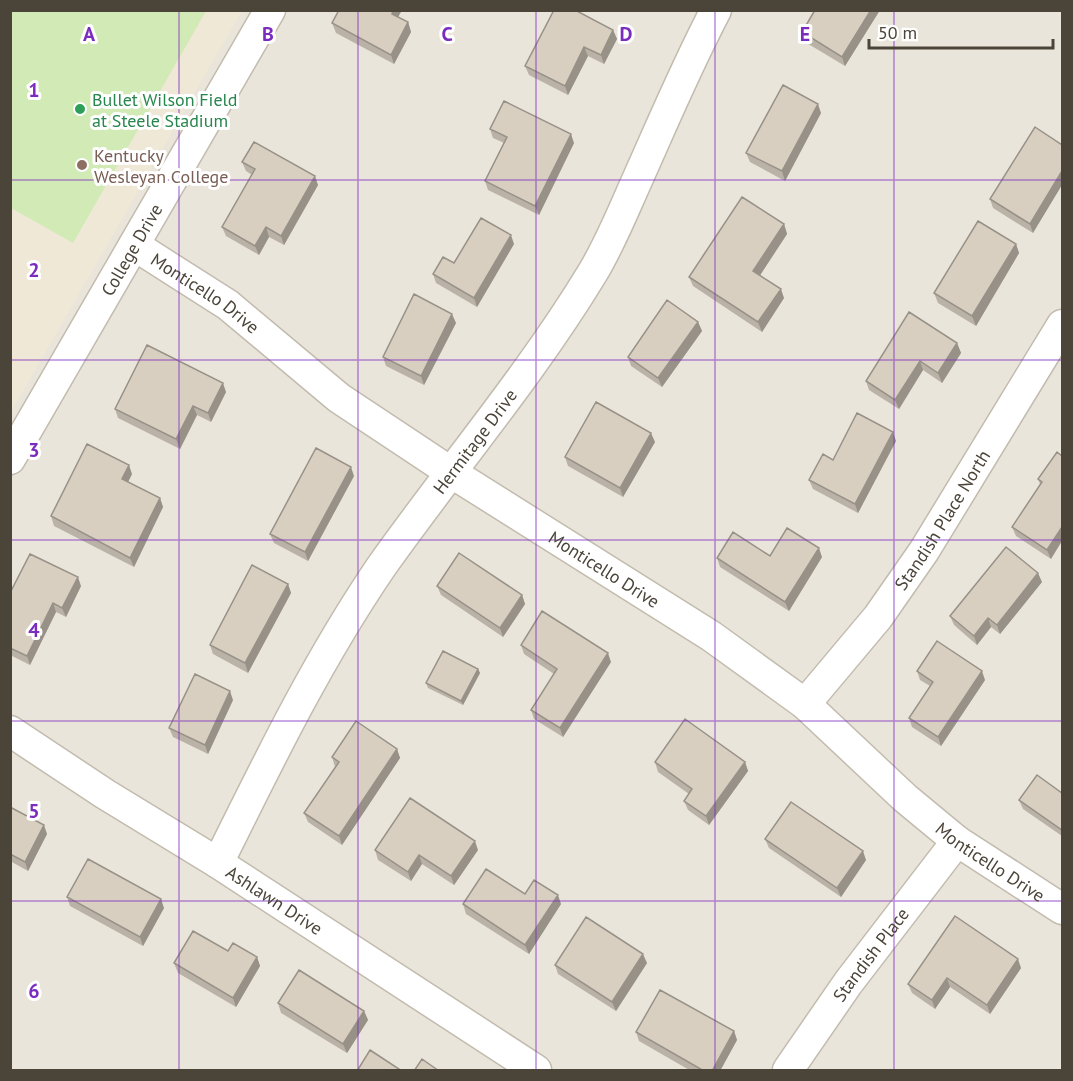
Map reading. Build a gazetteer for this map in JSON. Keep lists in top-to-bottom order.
{
  "streets": {
    "street": [
      "College Drive",
      "Monticello Drive",
      "Hermitage Drive",
      "Standish Place North",
      "Ashlawn Drive",
      "Standish Place"
    ]
  },
  "crossings": [
    ["College Drive", "Monticello Drive"],
    ["Monticello Drive", "Hermitage Drive"],
    ["Monticello Drive", "Standish Place North"],
    ["Monticello Drive", "Standish Place"],
    ["Hermitage Drive", "Ashlawn Drive"]
  ],
  "places": ["Bullet Wilson Field at Steele Stadium", "Kentucky Wesleyan College"],
  "scale_bar": "50 m",
  "grid": {
    "columns": [
      "A",
      "B",
      "C",
      "D",
      "E"
    ],
    "rows": [
      "1",
      "2",
      "3",
      "4",
      "5",
      "6"
    ]
  }
}
